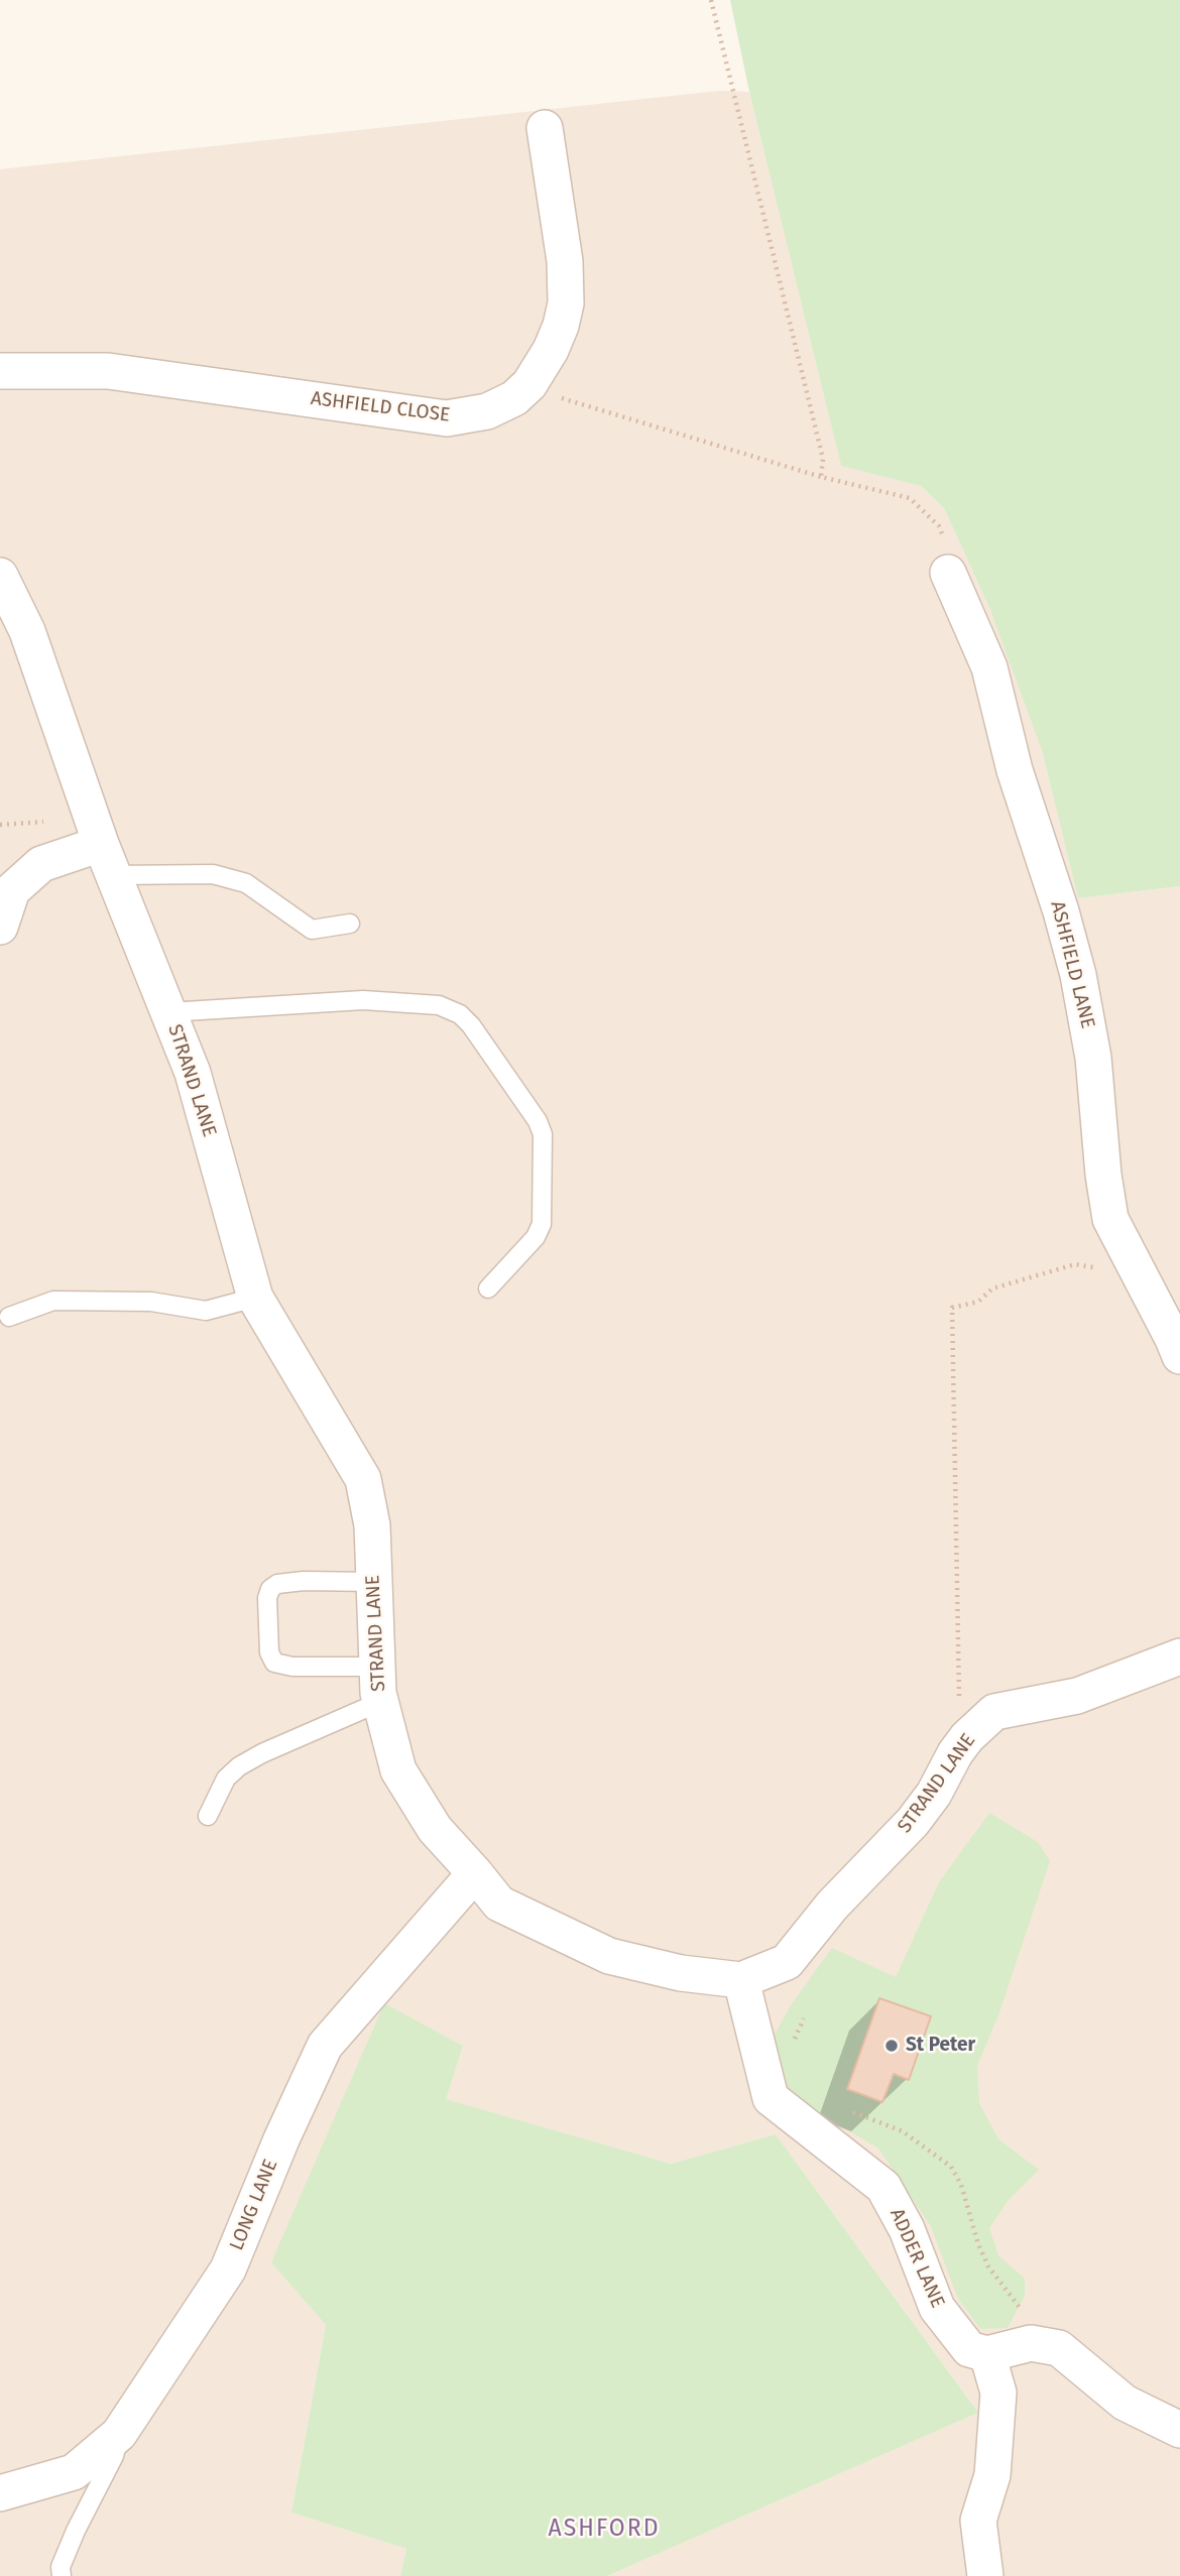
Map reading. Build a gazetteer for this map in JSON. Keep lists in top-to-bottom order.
{
  "streets": {
    "street": [
      "ASHFIELD CLOSE",
      "ASHFIELD LANE",
      "STRAND LANE",
      "LONG LANE",
      "ADDER LANE"
    ]
  },
  "crossings": [
    ["STRAND LANE", "LONG LANE"],
    ["STRAND LANE", "ADDER LANE"]
  ],
  "districts": ["ASHFORD"],
  "places": ["St Peter"]
}
